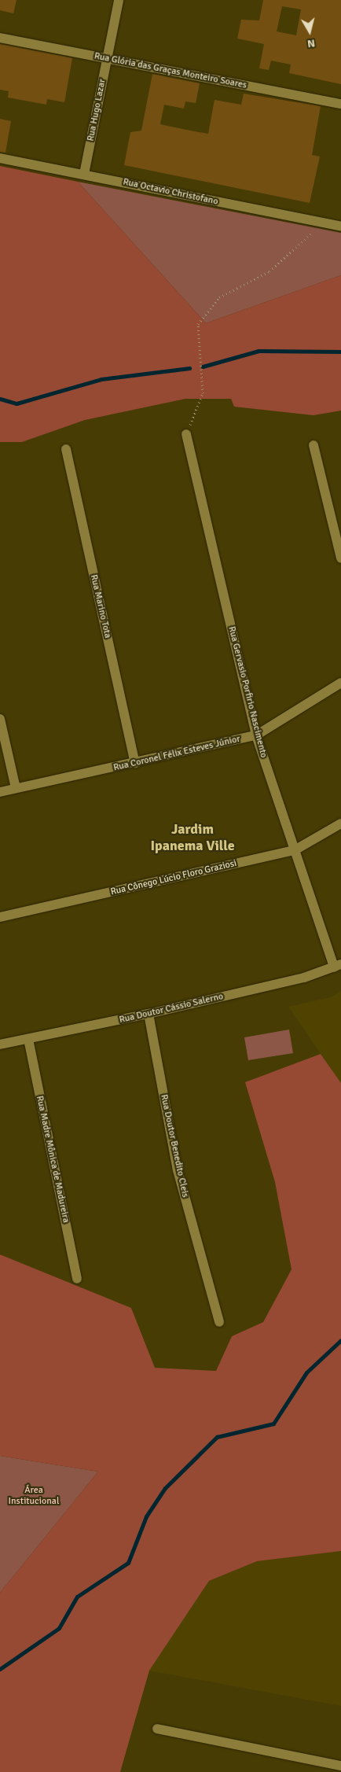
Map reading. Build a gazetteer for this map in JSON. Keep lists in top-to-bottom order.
{
  "streets": {
    "street": [
      "Rua Glória das Graças Monteiro Soares",
      "Rua Hugo Lazar",
      "Rua Octavio Christofano",
      "Rua Marino Tota",
      "Rua Gervasio Porfirio Nascimento",
      "Rua Coronel Félix Esteves Júnior",
      "Rua Cônego Lúcio Floro Graziosi",
      "Rua Doutor Cássio Salerno",
      "Rua Doutor Benedito Cleis",
      "Rua Madre Mônica de Madureira"
    ]
  },
  "crossings": [
    ["Rua Glória das Graças Monteiro Soares", "Rua Hugo Lazar"],
    ["Rua Hugo Lazar", "Rua Octavio Christofano"],
    ["Rua Marino Tota", "Rua Coronel Félix Esteves Júnior"],
    ["Rua Gervasio Porfirio Nascimento", "Rua Coronel Félix Esteves Júnior"],
    ["Rua Gervasio Porfirio Nascimento", "Rua Cônego Lúcio Floro Graziosi"],
    ["Rua Gervasio Porfirio Nascimento", "Rua Doutor Cássio Salerno"],
    ["Rua Doutor Cássio Salerno", "Rua Doutor Benedito Cleis"],
    ["Rua Doutor Cássio Salerno", "Rua Madre Mônica de Madureira"]
  ],
  "districts": ["Jardim Ipanema Ville"],
  "parks": ["Área Institucional"],
  "north": "bottom"
}
